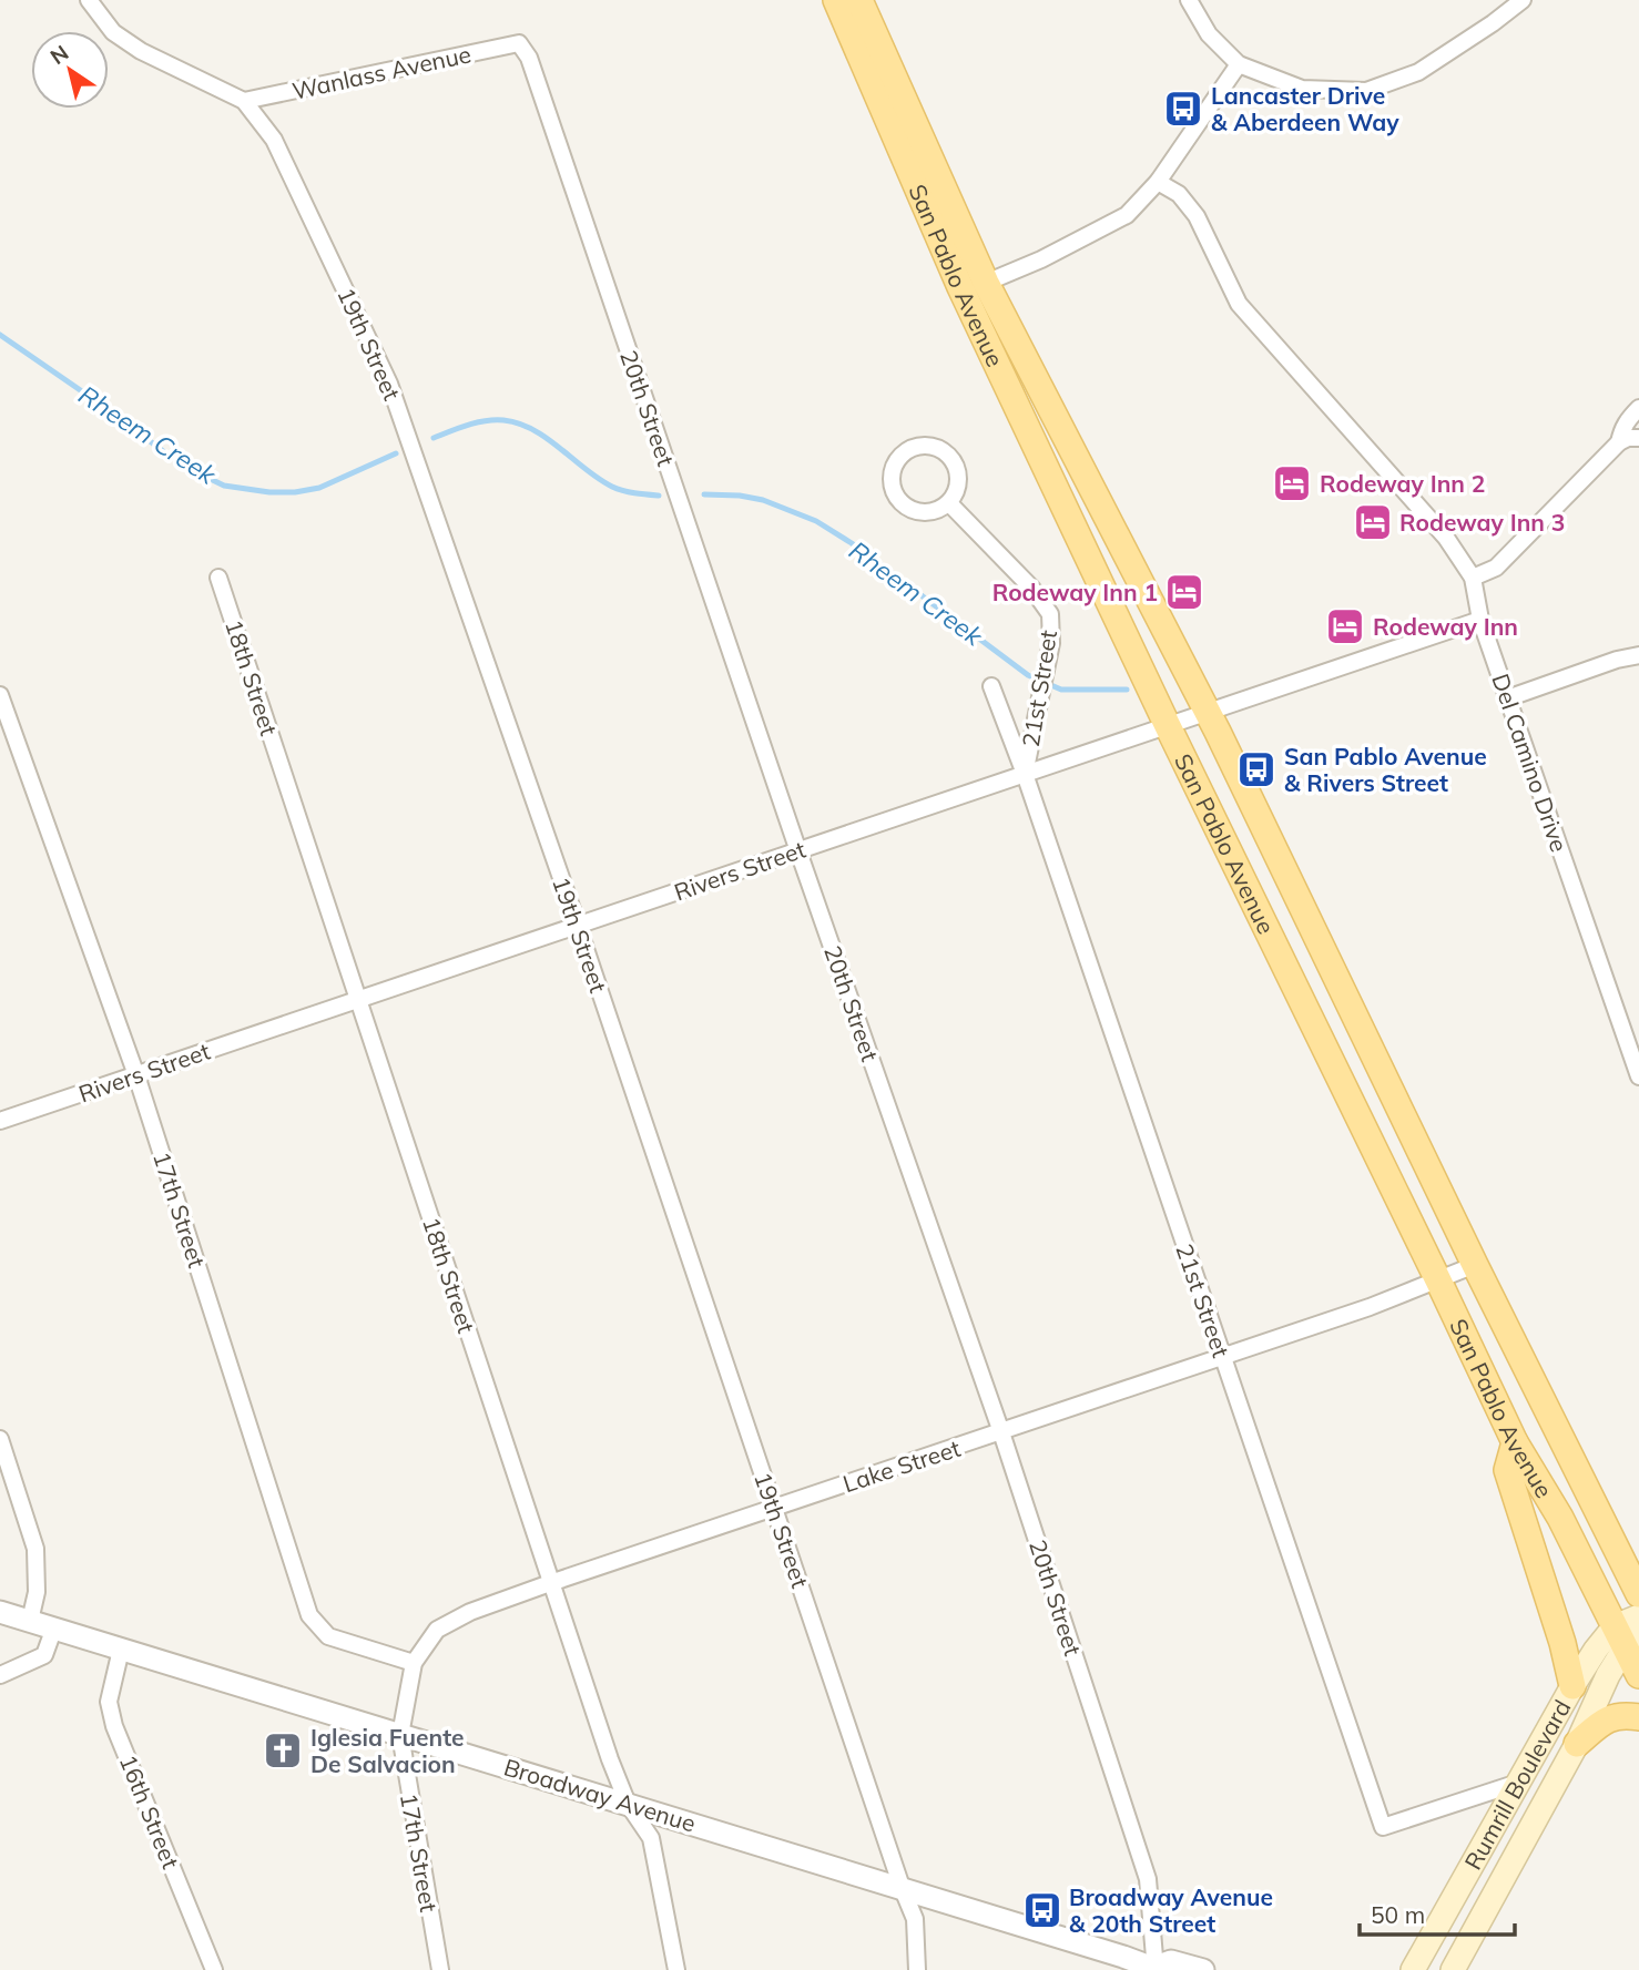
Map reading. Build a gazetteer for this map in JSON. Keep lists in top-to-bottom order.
{
  "streets": {
    "main road": ["San Pablo Avenue", "Rumrill Boulevard"],
    "street": [
      "Wanlass Avenue",
      "19th Street",
      "20th Street",
      "18th Street",
      "21st Street",
      "Del Camino Drive",
      "Rivers Street",
      "17th Street",
      "Lake Street",
      "Broadway Avenue",
      "16th Street"
    ]
  },
  "crossings": [
    ["Wanlass Avenue", "19th Street"],
    ["Wanlass Avenue", "20th Street"],
    ["San Pablo Avenue", "Rivers Street"],
    ["San Pablo Avenue", "Lake Street"],
    ["San Pablo Avenue", "Rumrill Boulevard"],
    ["19th Street", "Rivers Street"],
    ["19th Street", "Lake Street"],
    ["19th Street", "Broadway Avenue"],
    ["20th Street", "Rivers Street"],
    ["20th Street", "Lake Street"],
    ["20th Street", "Broadway Avenue"],
    ["18th Street", "Rivers Street"],
    ["18th Street", "Lake Street"],
    ["18th Street", "Broadway Avenue"],
    ["21st Street", "Rivers Street"],
    ["21st Street", "Lake Street"],
    ["21st Street", "Rumrill Boulevard"],
    ["Del Camino Drive", "Rivers Street"],
    ["Rivers Street", "17th Street"],
    ["17th Street", "Lake Street"],
    ["17th Street", "Broadway Avenue"],
    ["Lake Street", "Broadway Avenue"],
    ["Broadway Avenue", "16th Street"]
  ],
  "water": ["Rheem Creek"],
  "places": {
    "bus stop": ["Lancaster Drive & Aberdeen Way", "San Pablo Avenue & Rivers Street", "Broadway Avenue & 20th Street"],
    "hotel": [
      "Rodeway Inn 2",
      "Rodeway Inn 3",
      "Rodeway Inn 1",
      "Rodeway Inn"
    ],
    "church": ["Iglesia Fuente De Salvacion"]
  },
  "scale_bar": "50 m",
  "north": "top left"
}
